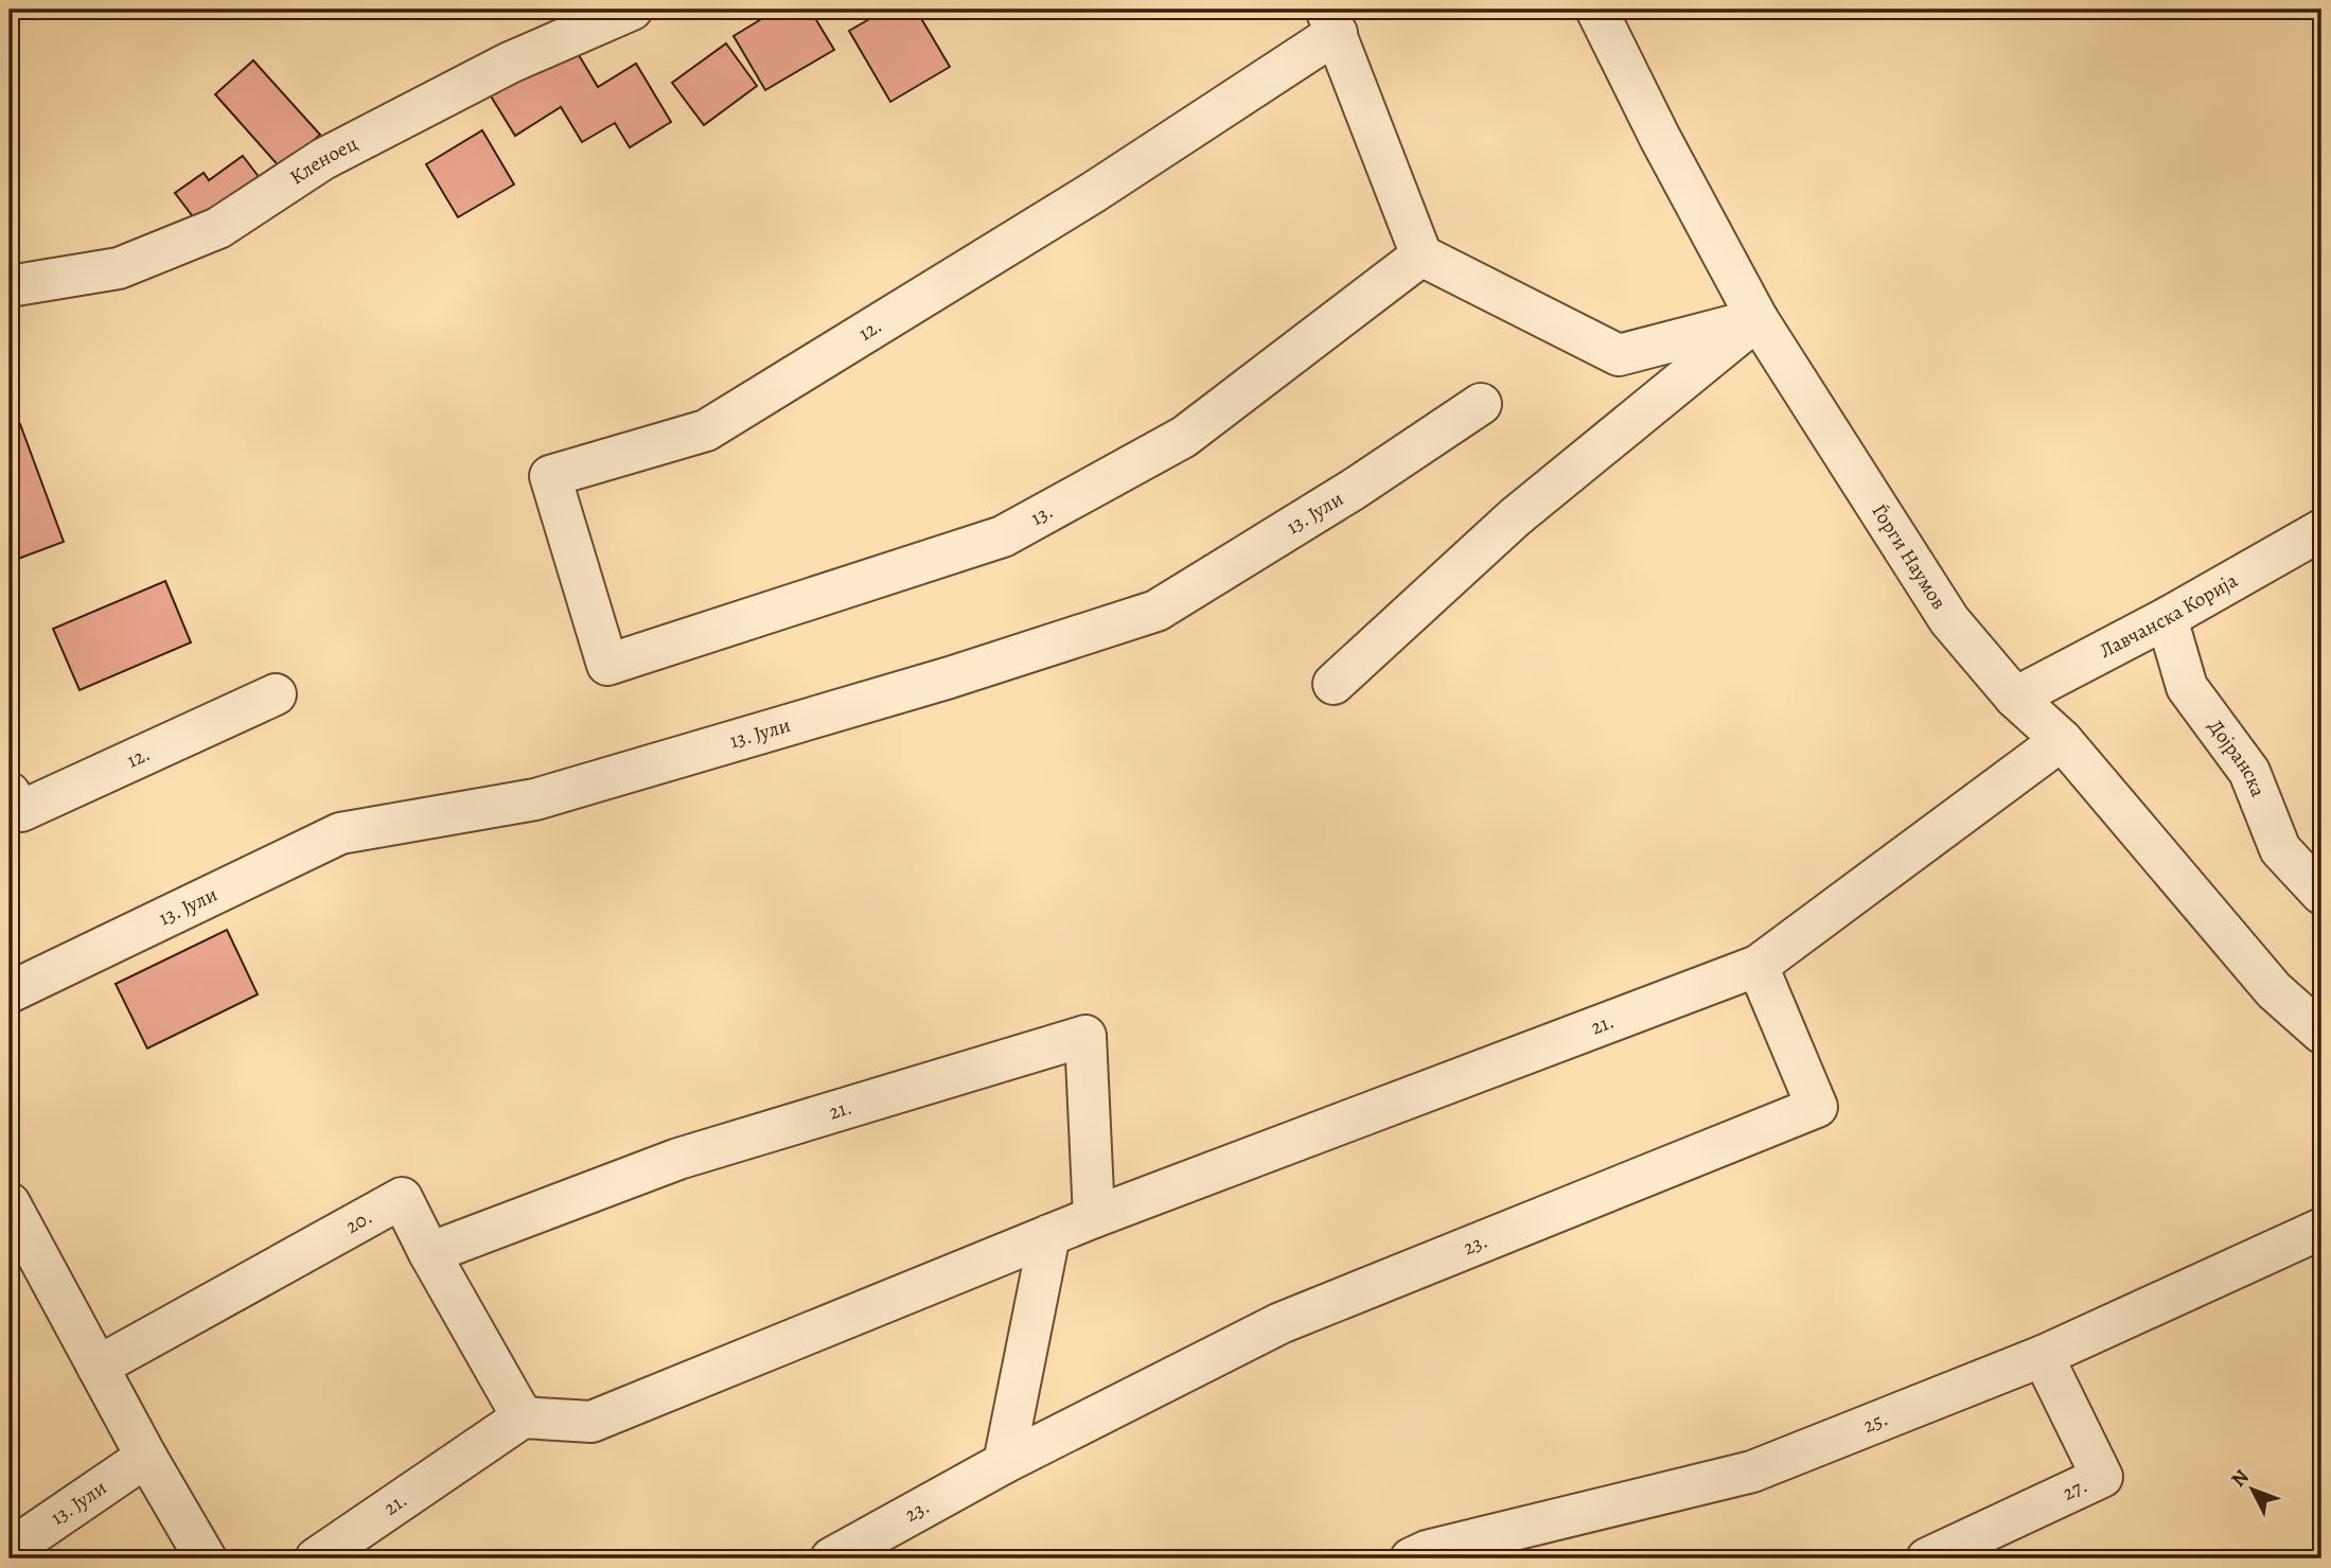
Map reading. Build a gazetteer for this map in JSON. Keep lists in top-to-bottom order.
{
  "streets": {
    "street": [
      "Кленоец",
      "12.",
      "13. Јули",
      "13.",
      "Ѓорги Наумов",
      "Лавчанска Корија",
      "Дојранска",
      "21.",
      "20.",
      "23.",
      "25.",
      "27."
    ]
  },
  "crossings": [
    ["12.", "13."],
    ["Ѓорги Наумов", "Лавчанска Корија"],
    ["Ѓорги Наумов", "21."],
    ["Лавчанска Корија", "Дојранска"],
    ["21.", "20."],
    ["21.", "23."],
    ["25.", "27."]
  ],
  "north": "top left"
}
